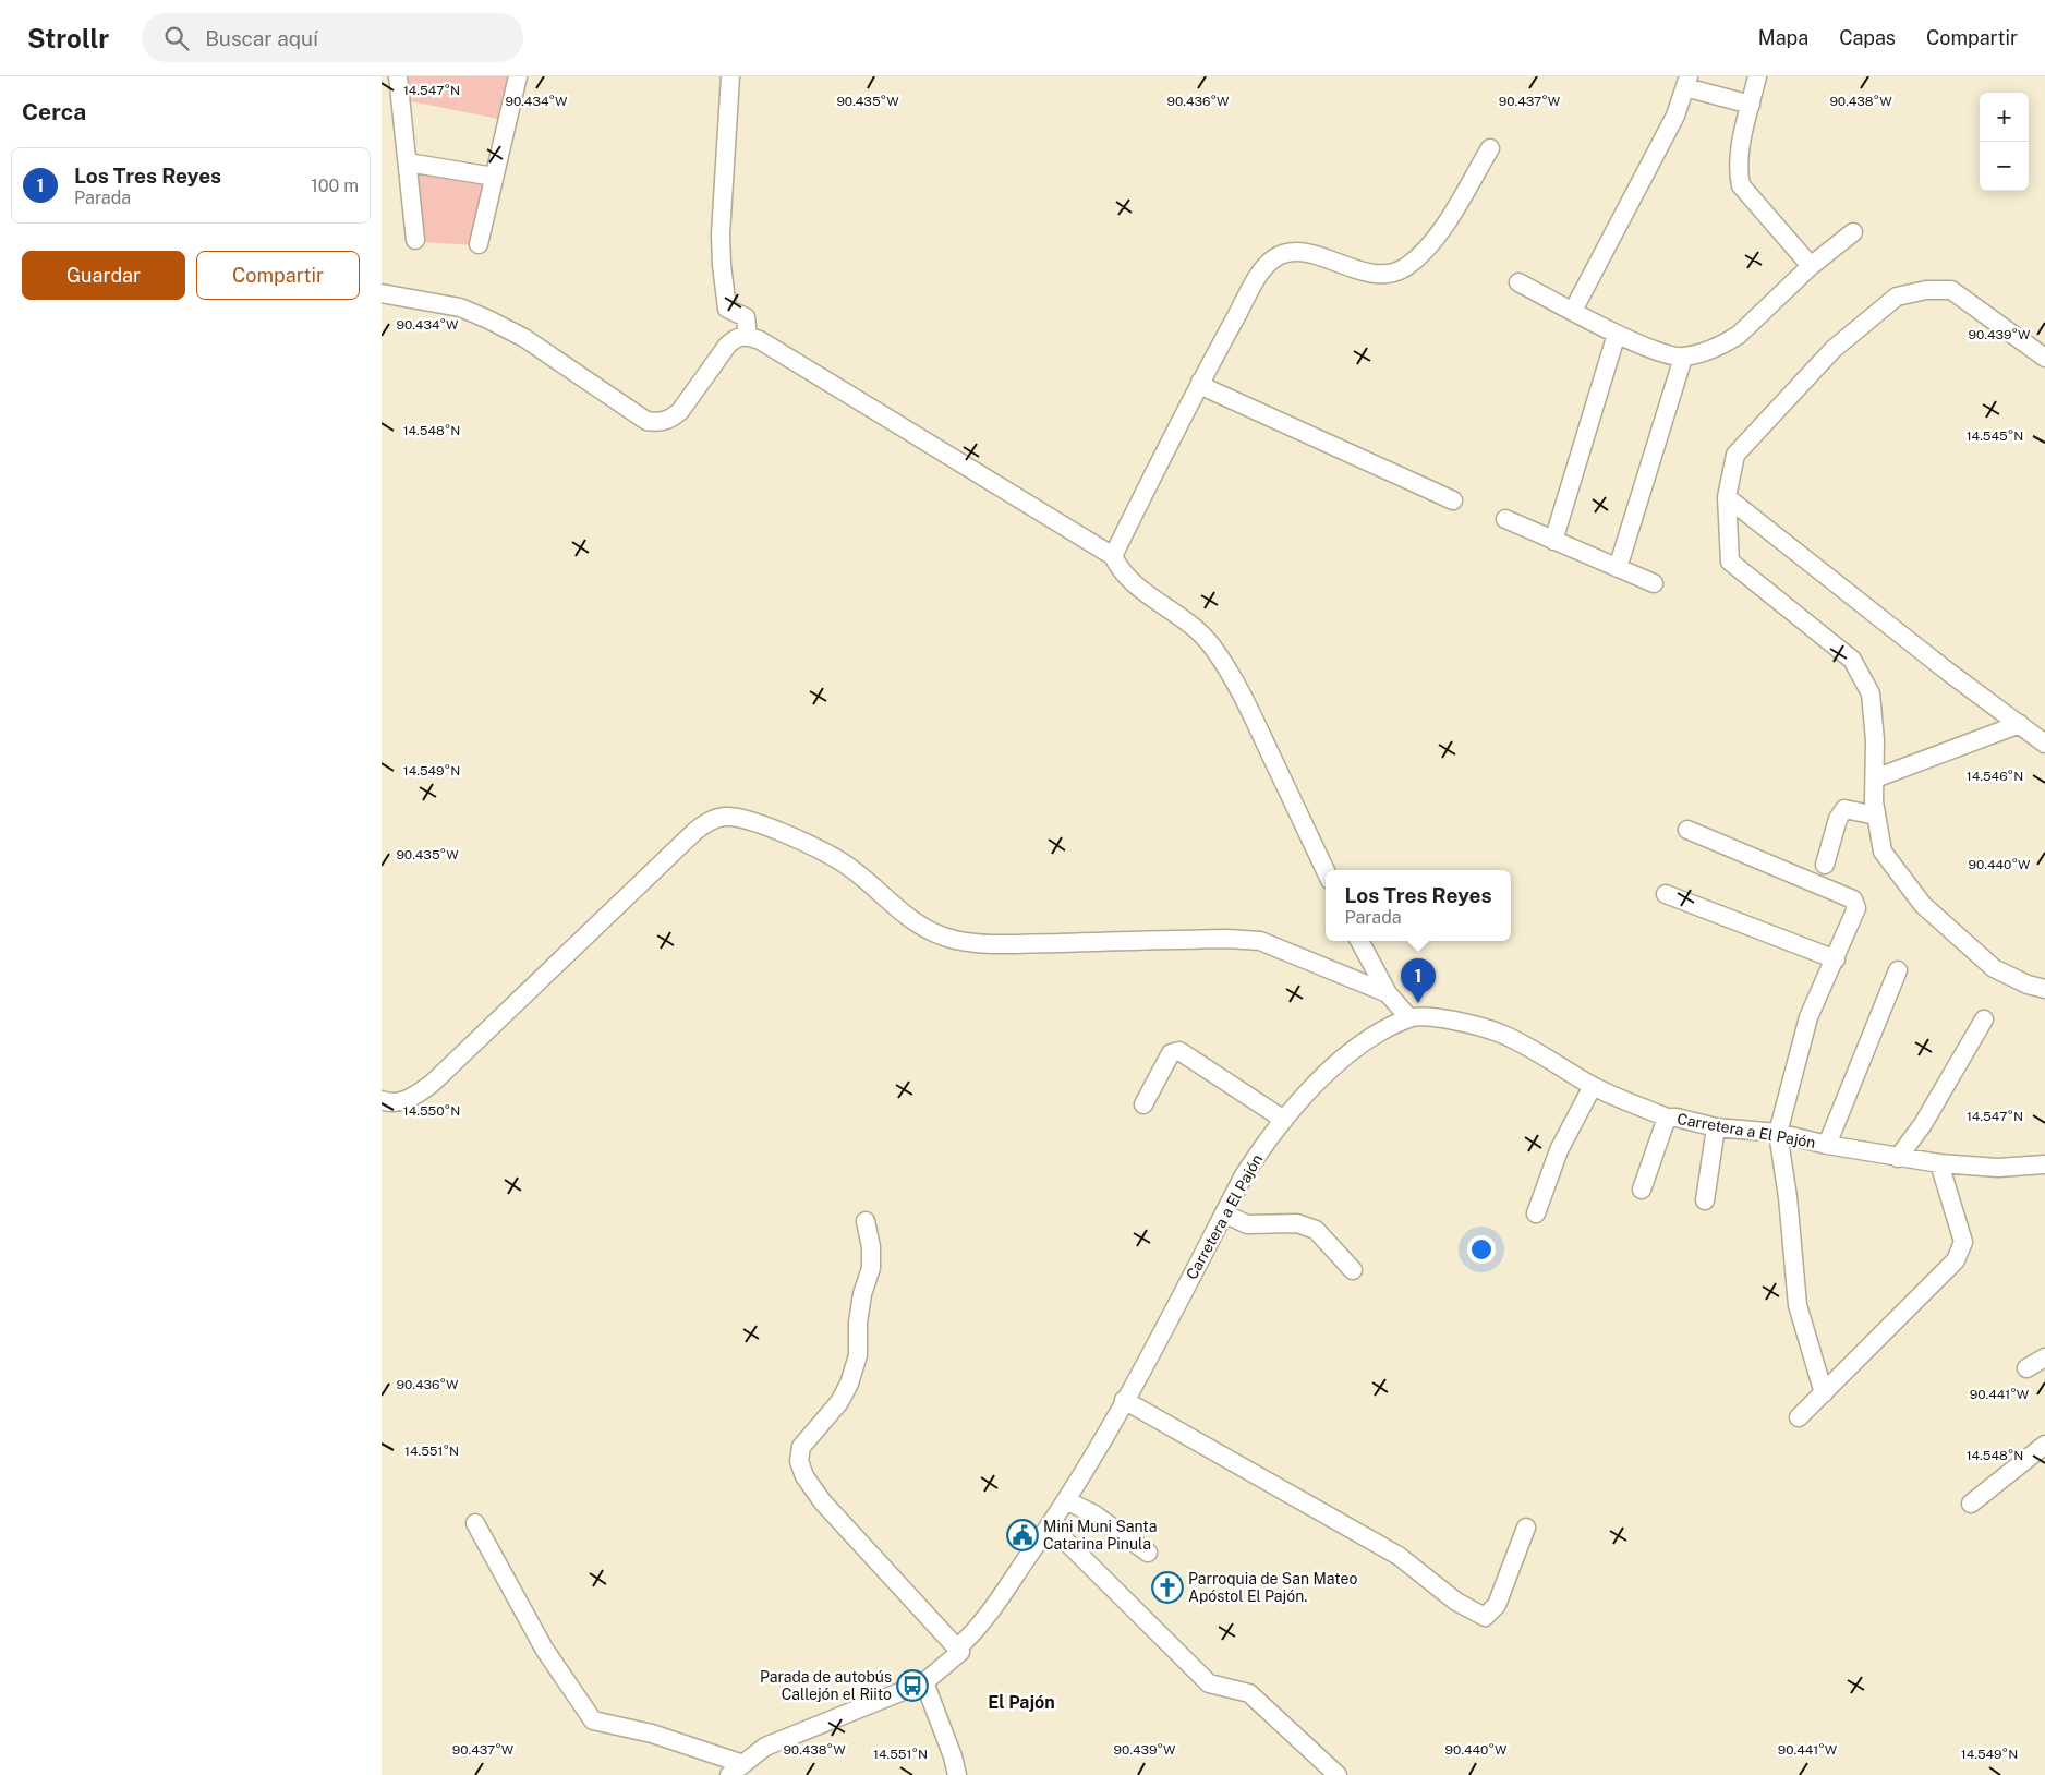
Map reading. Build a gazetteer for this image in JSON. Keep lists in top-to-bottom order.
{
  "streets": {
    "street": ["Carretera a El Pajón"]
  },
  "districts": ["El Pajón"],
  "places": {
    "public building": ["Mini Muni Santa Catarina Pinula"],
    "church": ["Parroquia de San Mateo Apóstol El Pajón."],
    "bus stop": ["Parada de autobús Callejón el Riito"]
  },
  "page": {
    "header": "Strollr",
    "search": "Buscar aquí",
    "nav": ["Mapa", "Capas", "Compartir"],
    "heading": "Cerca",
    "map_buttons": ["+", "−"],
    "list": [
      {
        "mark": "1",
        "name": "Los Tres Reyes",
        "note": "Parada",
        "value": "100 m"
      }
    ],
    "buttons": ["Guardar", "Compartir"],
    "popup": ["Los Tres Reyes", "Parada"],
    "pins": "1"
  },
  "coordinates": [
    "14.547°N",
    "90.434°W",
    "90.435°W",
    "90.436°W",
    "90.437°W",
    "90.438°W",
    "90.439°W",
    "14.548°N",
    "14.545°N",
    "14.549°N",
    "14.546°N",
    "90.440°W",
    "14.550°N",
    "90.441°W",
    "14.551°N"
  ]
}
